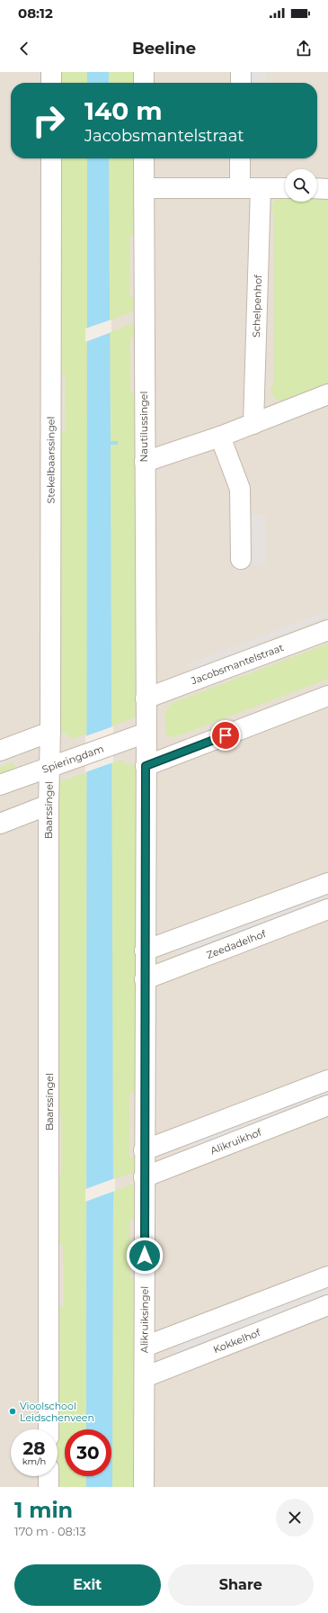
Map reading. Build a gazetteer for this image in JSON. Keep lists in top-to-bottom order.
{
  "streets": {
    "street": [
      "Schelpenhof",
      "Nautilussingel",
      "Stekelbaarssingel",
      "Jacobsmantelstraat",
      "Spieringdam",
      "Baarssingel",
      "Zeedadelhof",
      "Alikruikhof",
      "Alikruiksingel",
      "Kokkelhof"
    ]
  },
  "crossings": [
    ["Nautilussingel", "Jacobsmantelstraat"],
    ["Nautilussingel", "Alikruiksingel"],
    ["Stekelbaarssingel", "Spieringdam"],
    ["Stekelbaarssingel", "Baarssingel"],
    ["Jacobsmantelstraat", "Alikruiksingel"],
    ["Spieringdam", "Baarssingel"],
    ["Spieringdam", "Alikruiksingel"],
    ["Zeedadelhof", "Alikruiksingel"],
    ["Alikruikhof", "Alikruiksingel"],
    ["Alikruiksingel", "Kokkelhof"]
  ],
  "places": ["Vioolschool Leidschenveen"],
  "page": {
    "status": "08:12",
    "header": "Beeline",
    "turn": ["140 m", "Jacobsmantelstraat"],
    "speed": "28 km/h",
    "limit": "30",
    "heading": ["1 min", "170 m · 08:13"],
    "buttons": ["Exit", "Share"]
  }
}
